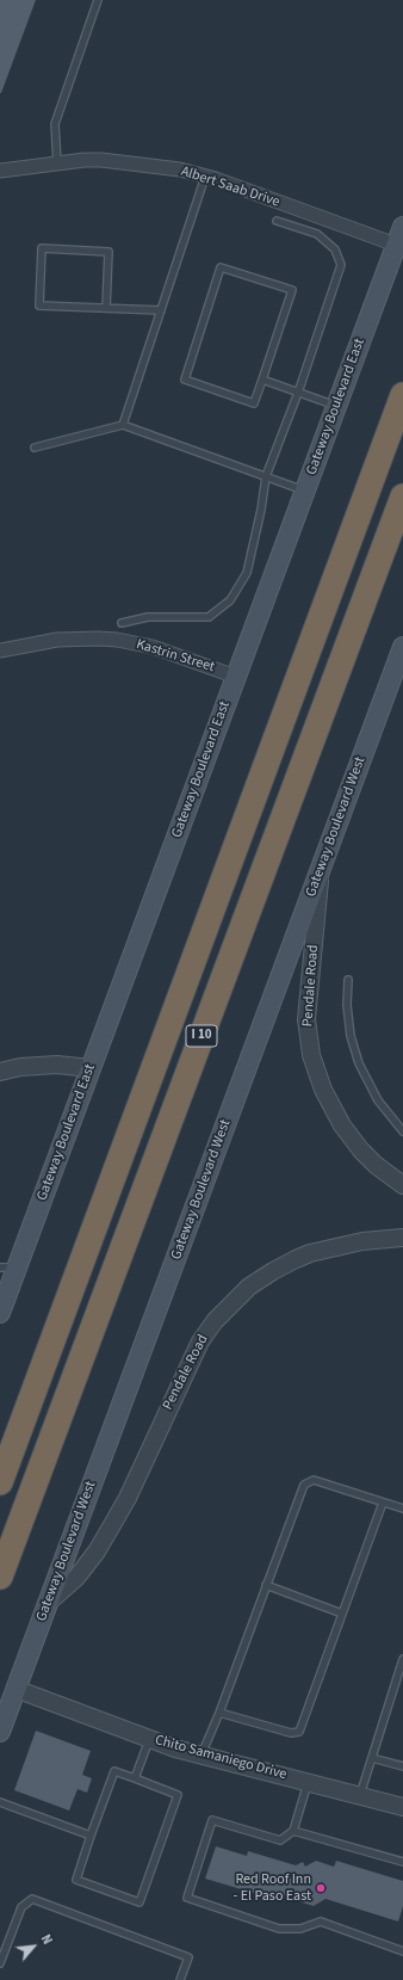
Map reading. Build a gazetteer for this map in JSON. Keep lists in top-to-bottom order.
{
  "streets": {
    "highway": ["I 10"],
    "main road": ["Gateway Boulevard East", "Gateway Boulevard West"],
    "street": [
      "Albert Saab Drive",
      "Kastrin Street",
      "Pendale Road",
      "Chito Samaniego Drive"
    ]
  },
  "crossings": [
    ["Albert Saab Drive", "Gateway Boulevard East"],
    ["Gateway Boulevard East", "Kastrin Street"],
    ["Gateway Boulevard West", "Pendale Road"],
    ["Gateway Boulevard West", "Chito Samaniego Drive"]
  ],
  "places": ["Red Roof Inn - El Paso East"],
  "north": "top right"
}
